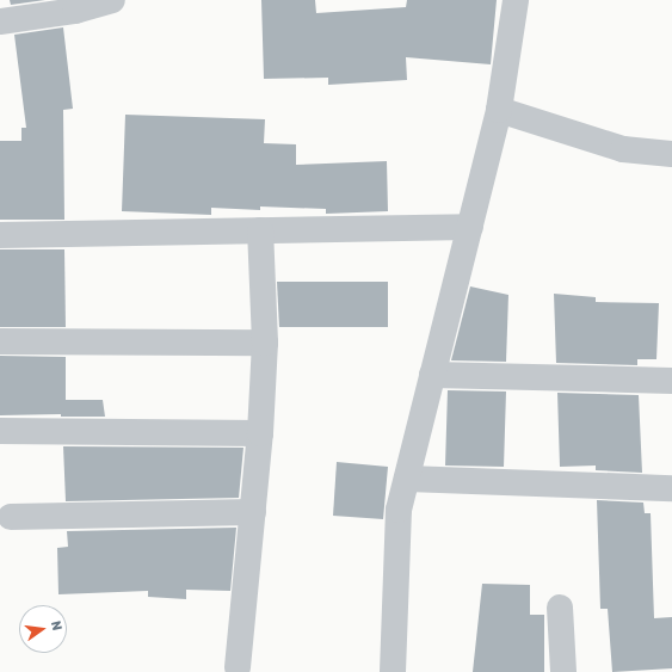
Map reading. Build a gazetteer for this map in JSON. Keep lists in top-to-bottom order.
{
  "north": "right"
}
